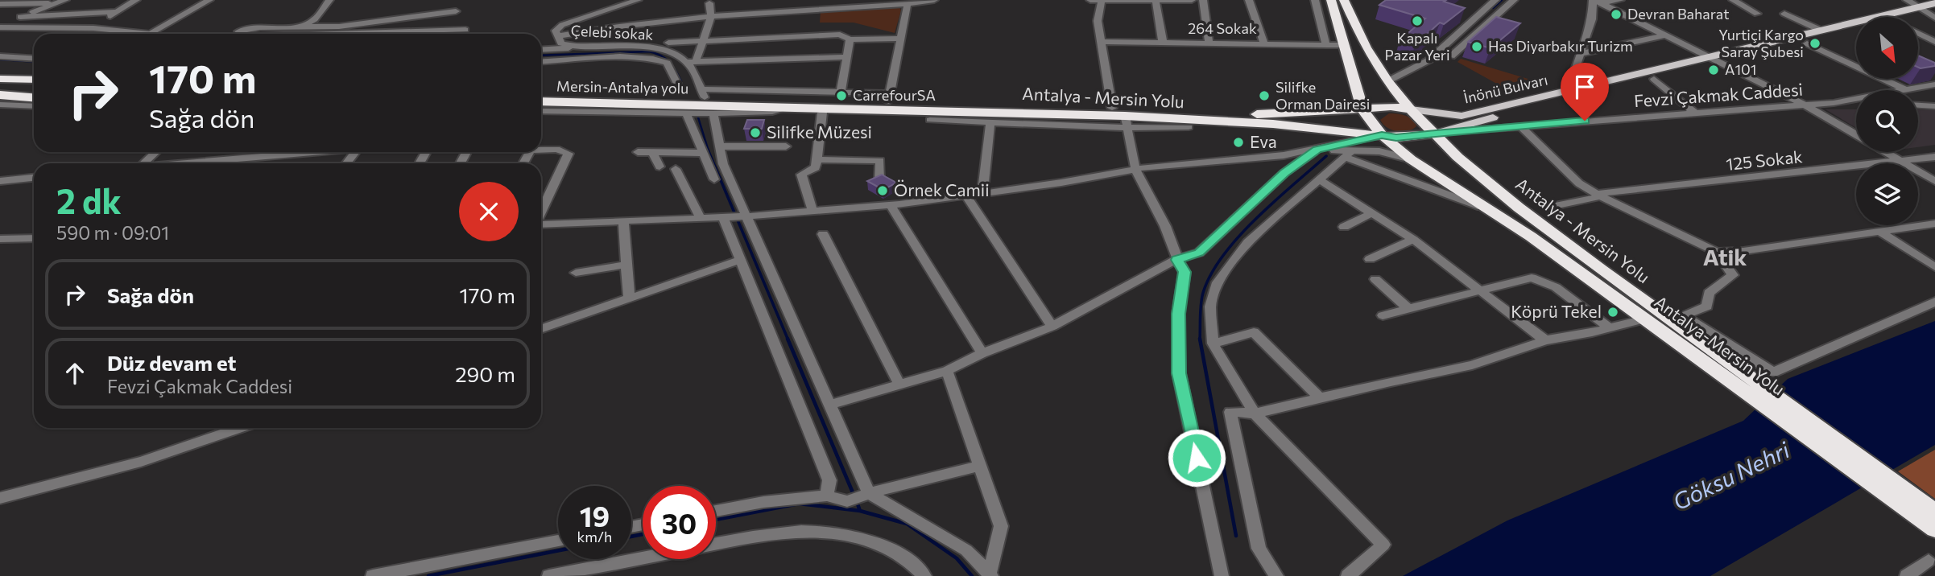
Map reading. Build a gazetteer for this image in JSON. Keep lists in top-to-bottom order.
{
  "streets": {
    "highway": ["Mersin-Antalya yolu", "Antalya - Mersin Yolu", "Antalya-Mersin Yolu"],
    "main road": ["İnönü Bulvarı"],
    "street": [
      "264 Sokak",
      "Çelebi sokak",
      "Fevzi Çakmak Caddesi",
      "125 Sokak"
    ]
  },
  "crossings": [
    ["Mersin-Antalya yolu", "Antalya - Mersin Yolu"],
    ["İnönü Bulvarı", "Fevzi Çakmak Caddesi"],
    ["İnönü Bulvarı", "Antalya - Mersin Yolu"],
    ["Fevzi Çakmak Caddesi", "Antalya - Mersin Yolu"],
    ["Antalya - Mersin Yolu", "Antalya-Mersin Yolu"]
  ],
  "districts": ["Atik"],
  "water": ["Göksu Nehri"],
  "places": [
    "Devran Baharat",
    "Kapalı Pazar Yeri",
    "Yurtiçi Kargo Saray Şubesi",
    "Has Diyarbakır Turizm",
    "A101",
    "CarrefourSA",
    "Silifke Orman Dairesi",
    "Silifke Müzesi",
    "Eva",
    "Örnek Camii",
    "Köprü Tekel"
  ],
  "north": "bottom right",
  "page": {
    "turn": ["170 m", "Sağa dön"],
    "heading": ["2 dk", "590 m · 09:01"],
    "list": [
      {
        "name": "Sağa dön",
        "value": "170 m"
      },
      {
        "name": "Düz devam et",
        "note": "Fevzi Çakmak Caddesi",
        "value": "290 m"
      }
    ],
    "speed": "19 km/h",
    "limit": "30"
  }
}
